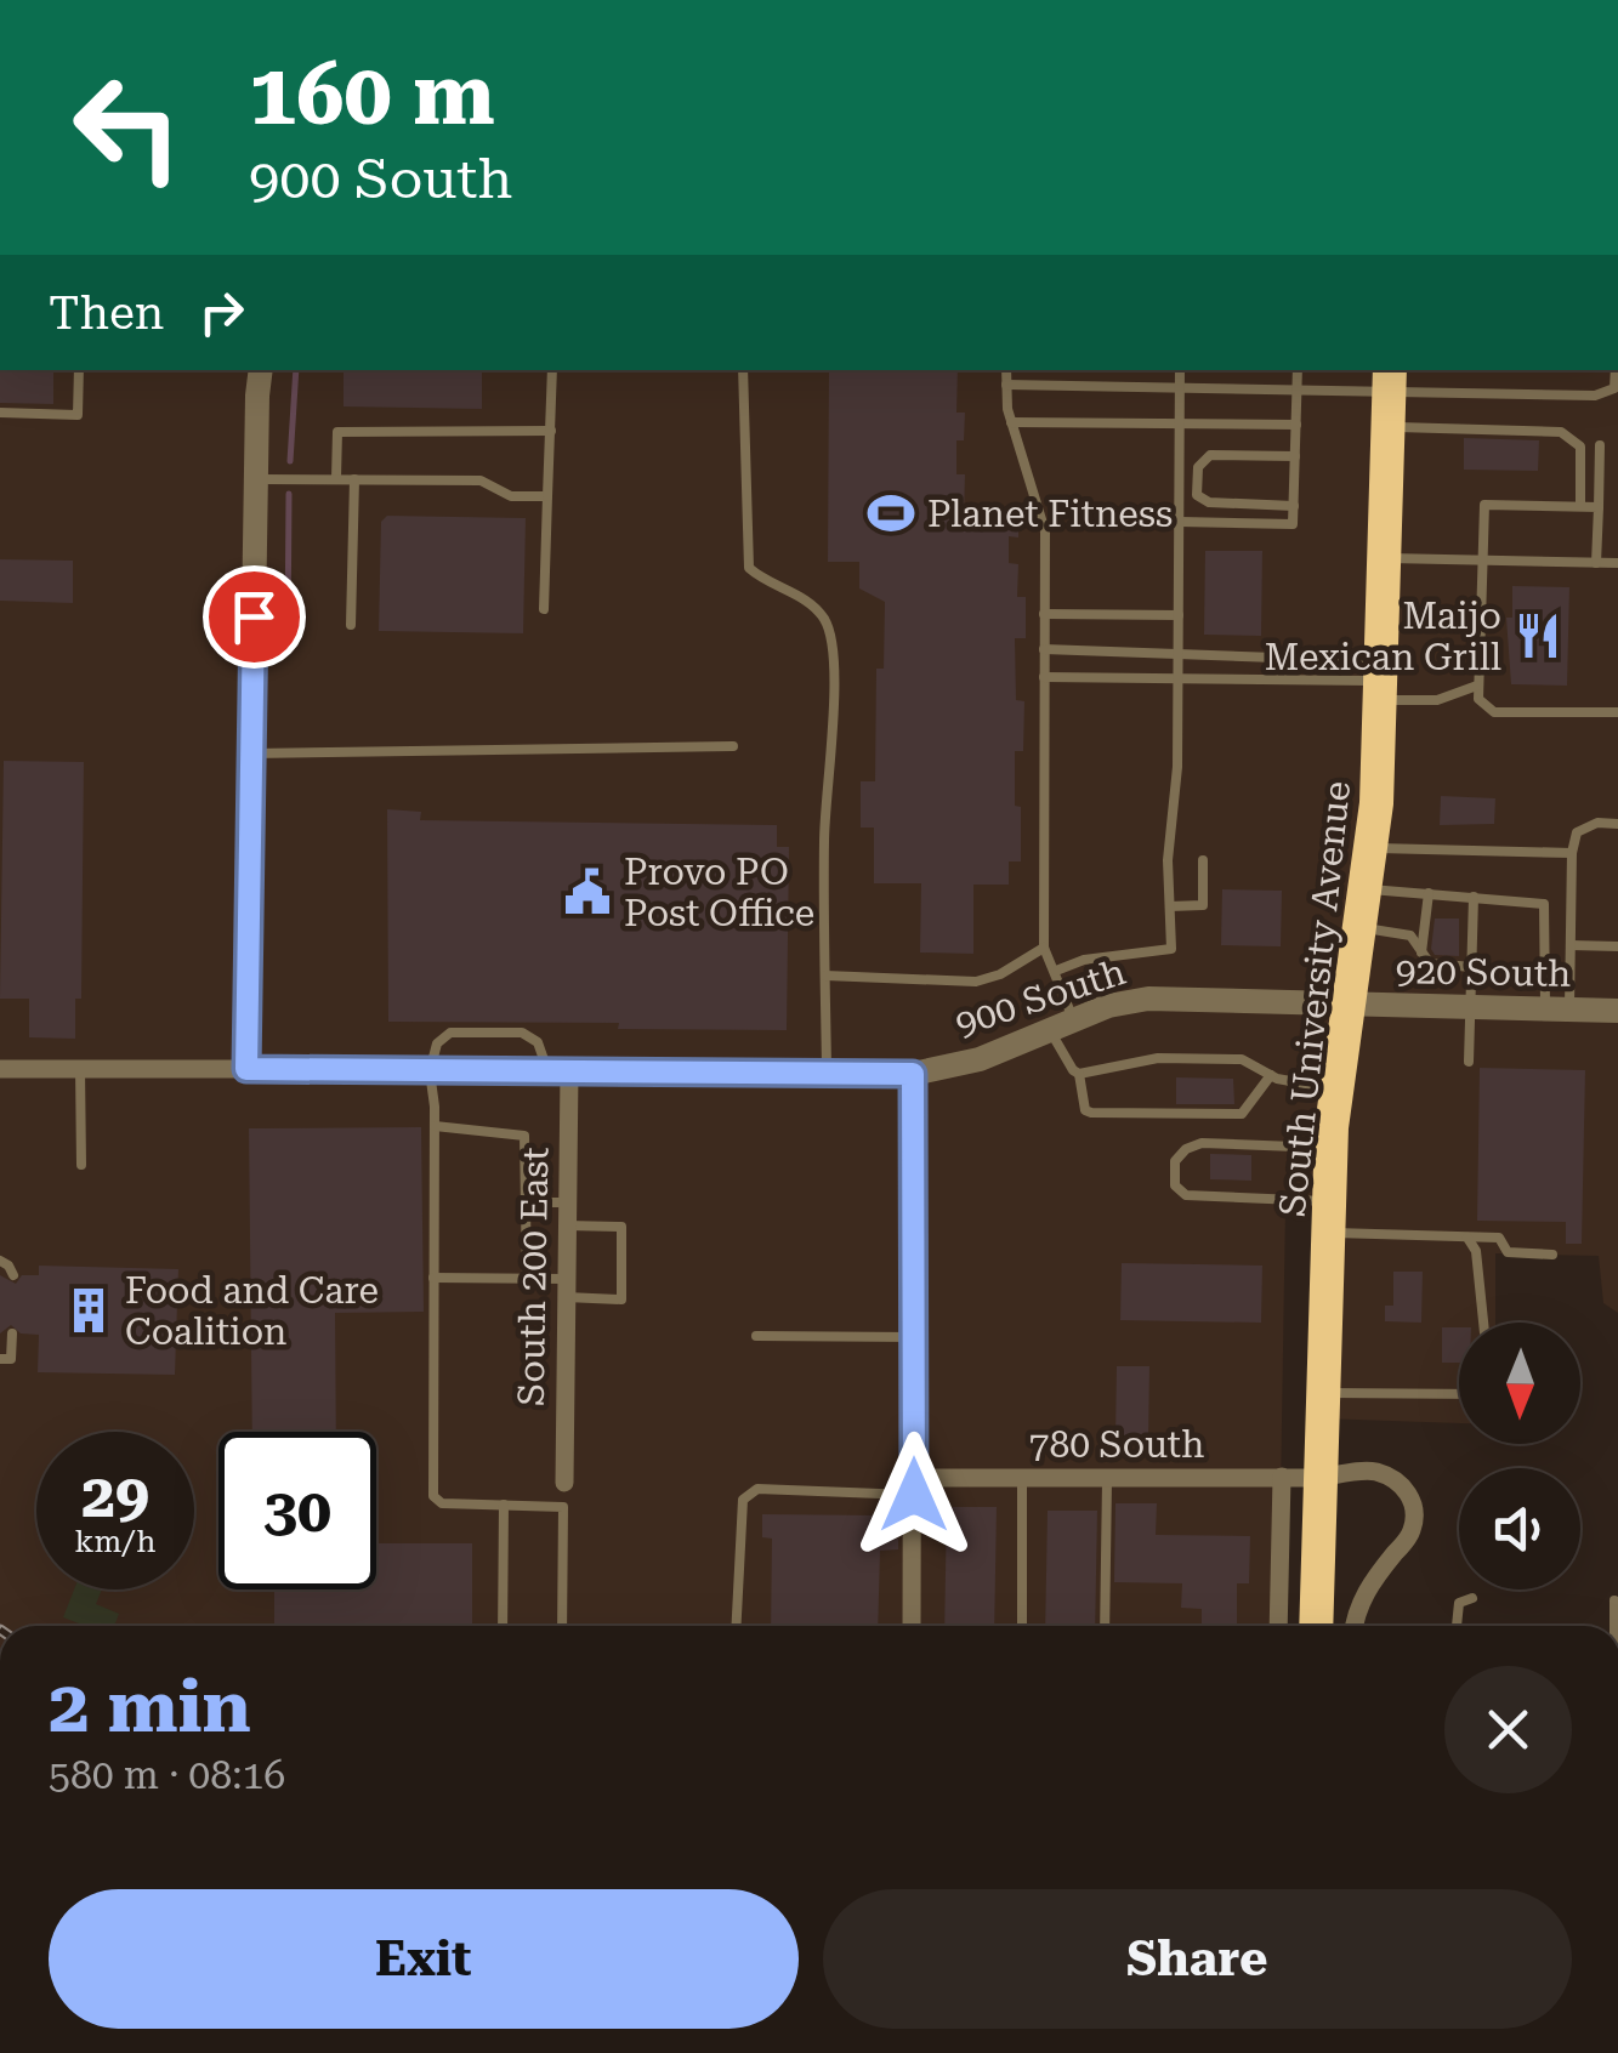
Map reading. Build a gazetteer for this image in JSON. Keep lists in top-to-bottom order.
{
  "streets": {
    "highway": ["South University Avenue"],
    "street": [
      "920 South",
      "900 South",
      "South 200 East",
      "780 South"
    ]
  },
  "crossings": [
    ["920 South", "900 South"],
    ["920 South", "South University Avenue"],
    ["900 South", "South University Avenue"],
    ["900 South", "South 200 East"],
    ["South University Avenue", "780 South"]
  ],
  "places": {
    "sports": ["Planet Fitness"],
    "restaurant": ["Maijo Mexican Grill"],
    "public building": ["Provo PO Post Office"],
    "building": ["Food and Care Coalition"]
  },
  "north": "bottom",
  "page": {
    "turn": ["160 m", "900 South"],
    "then": "Then",
    "speed": "29 km/h",
    "limit": "30",
    "heading": ["2 min", "580 m · 08:16"],
    "buttons": ["Exit", "Share"]
  }
}
